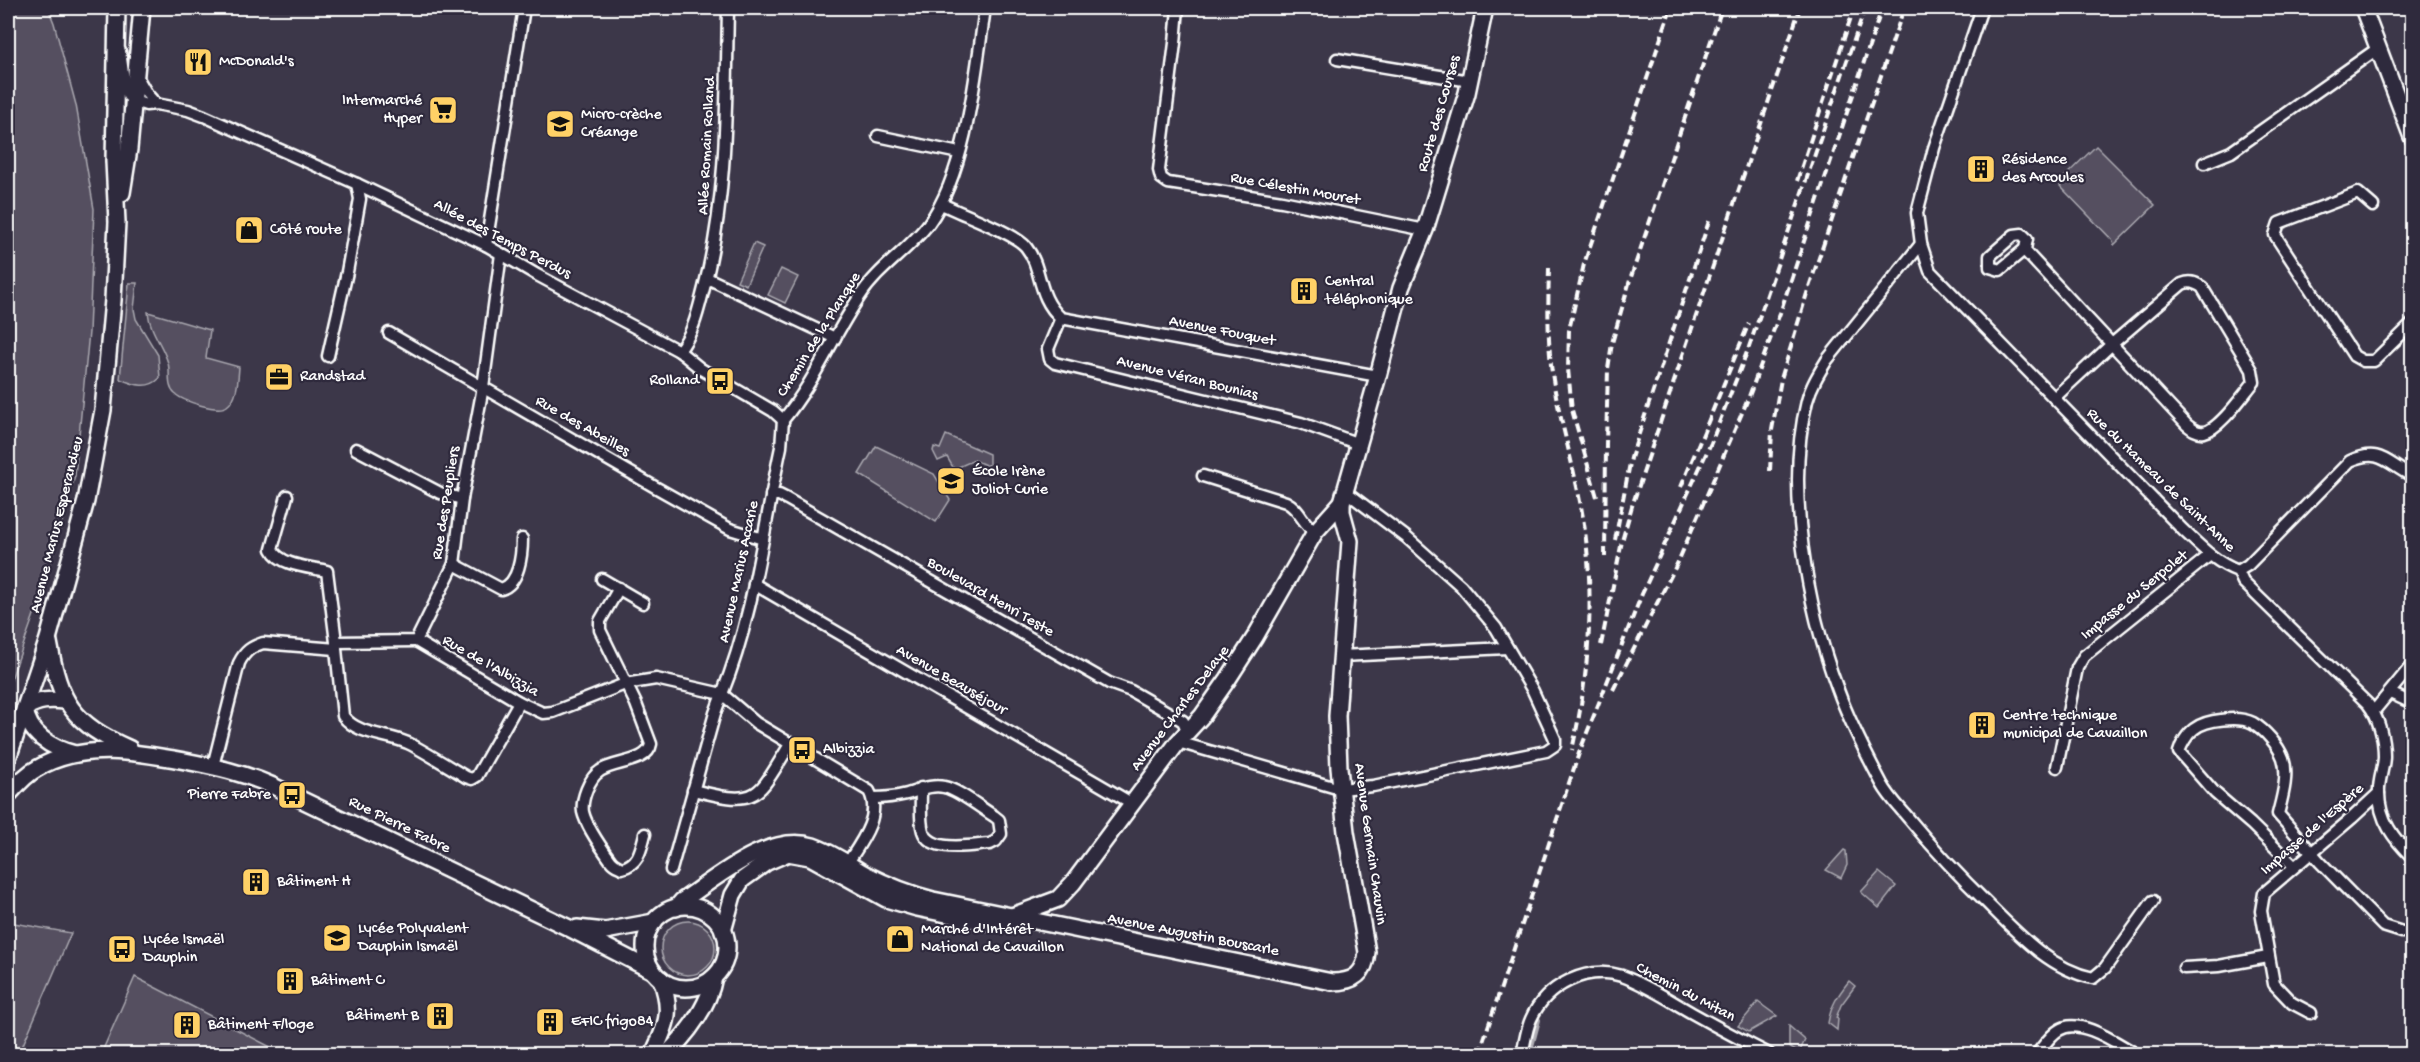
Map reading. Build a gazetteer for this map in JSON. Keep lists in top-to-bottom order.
{
  "streets": {
    "street": [
      "Route des Courses",
      "Allée Romain Rolland",
      "Rue Célestin Mouret",
      "Allée des Temps Perdus",
      "Avenue Fouquet",
      "Chemin de la Planque",
      "Avenue Véran Bounias",
      "Rue des Abeilles",
      "Rue du Hameau de Saint-Anne",
      "Rue des Peupliers",
      "Avenue Marius Esperandieu",
      "Avenue Marius Accarie",
      "Impasse du Serpolet",
      "Boulevard Henri Teste",
      "Rue de l'Albizzia",
      "Avenue Beauséjour",
      "Avenue Charles Delaye",
      "Rue Pierre Fabre",
      "Impasse de l'Espère",
      "Avenue Germain Chauvin",
      "Avenue Augustin Bouscarle",
      "Chemin du Mitan"
    ]
  },
  "crossings": [
    ["Route des Courses", "Rue Célestin Mouret"],
    ["Route des Courses", "Avenue Fouquet"],
    ["Route des Courses", "Avenue Véran Bounias"],
    ["Route des Courses", "Avenue Charles Delaye"],
    ["Route des Courses", "Avenue Germain Chauvin"],
    ["Allée Romain Rolland", "Allée des Temps Perdus"],
    ["Allée des Temps Perdus", "Chemin de la Planque"],
    ["Allée des Temps Perdus", "Rue des Peupliers"],
    ["Allée des Temps Perdus", "Avenue Marius Esperandieu"],
    ["Allée des Temps Perdus", "Avenue Marius Accarie"],
    ["Avenue Fouquet", "Avenue Véran Bounias"],
    ["Chemin de la Planque", "Avenue Marius Accarie"],
    ["Rue des Abeilles", "Rue des Peupliers"],
    ["Rue des Abeilles", "Avenue Marius Accarie"],
    ["Rue du Hameau de Saint-Anne", "Impasse du Serpolet"],
    ["Rue des Peupliers", "Rue de l'Albizzia"],
    ["Avenue Marius Accarie", "Boulevard Henri Teste"],
    ["Avenue Marius Accarie", "Rue de l'Albizzia"],
    ["Avenue Marius Accarie", "Avenue Beauséjour"],
    ["Boulevard Henri Teste", "Avenue Charles Delaye"],
    ["Avenue Beauséjour", "Avenue Charles Delaye"],
    ["Avenue Charles Delaye", "Avenue Germain Chauvin"],
    ["Avenue Charles Delaye", "Avenue Augustin Bouscarle"],
    ["Avenue Germain Chauvin", "Avenue Augustin Bouscarle"]
  ],
  "places": {
    "restaurant": ["McDonald's"],
    "supermarket": ["Intermarché Hyper"],
    "school or university": ["Micro-crèche Créange", "École Irène Joliot Curie", "Lycée Polyvalent Dauphin Ismaël"],
    "building": [
      "Résidence des Arcoules",
      "Central téléphonique",
      "Centre technique municipal de Cavaillon",
      "Bâtiment H",
      "Bâtiment C",
      "Bâtiment B",
      "EFIC frigo84",
      "Bâtiment F/loge"
    ],
    "shop": ["Côté route", "Marché d'Intérêt National de Cavaillon"],
    "office": ["Randstad"],
    "bus stop": [
      "Rolland",
      "Albizzia",
      "Pierre Fabre",
      "Lycée Ismaël Dauphin"
    ]
  }
}
